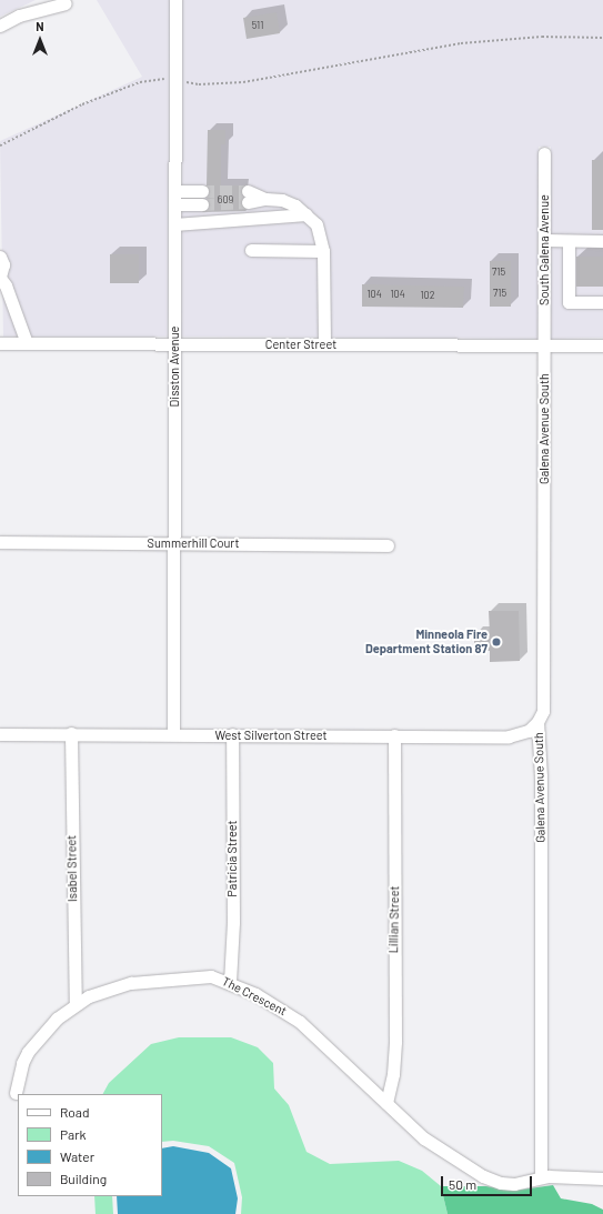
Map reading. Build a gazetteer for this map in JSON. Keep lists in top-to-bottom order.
{
  "streets": {
    "street": [
      "South Galena Avenue",
      "Center Street",
      "Disston Avenue",
      "Galena Avenue South",
      "Summerhill Court",
      "West Silverton Street",
      "Patricia Street",
      "Isabel Street",
      "Lillian Street",
      "The Crescent"
    ]
  },
  "crossings": [
    ["South Galena Avenue", "Center Street"],
    ["South Galena Avenue", "Galena Avenue South"],
    ["Center Street", "Disston Avenue"],
    ["Center Street", "Galena Avenue South"],
    ["Disston Avenue", "Summerhill Court"],
    ["Disston Avenue", "West Silverton Street"],
    ["Galena Avenue South", "West Silverton Street"],
    ["Galena Avenue South", "The Crescent"],
    ["West Silverton Street", "Patricia Street"],
    ["West Silverton Street", "Isabel Street"],
    ["West Silverton Street", "Lillian Street"],
    ["Patricia Street", "The Crescent"],
    ["Isabel Street", "The Crescent"],
    ["Lillian Street", "The Crescent"]
  ],
  "places": ["Minneola Fire Department Station 87"],
  "house_numbers": [
    "511",
    "609",
    "715",
    "715",
    "104",
    "104",
    "102"
  ],
  "legend": [
    "Road",
    "Park",
    "Water",
    "Building"
  ],
  "scale_bar": "50 m",
  "north": "top"
}
